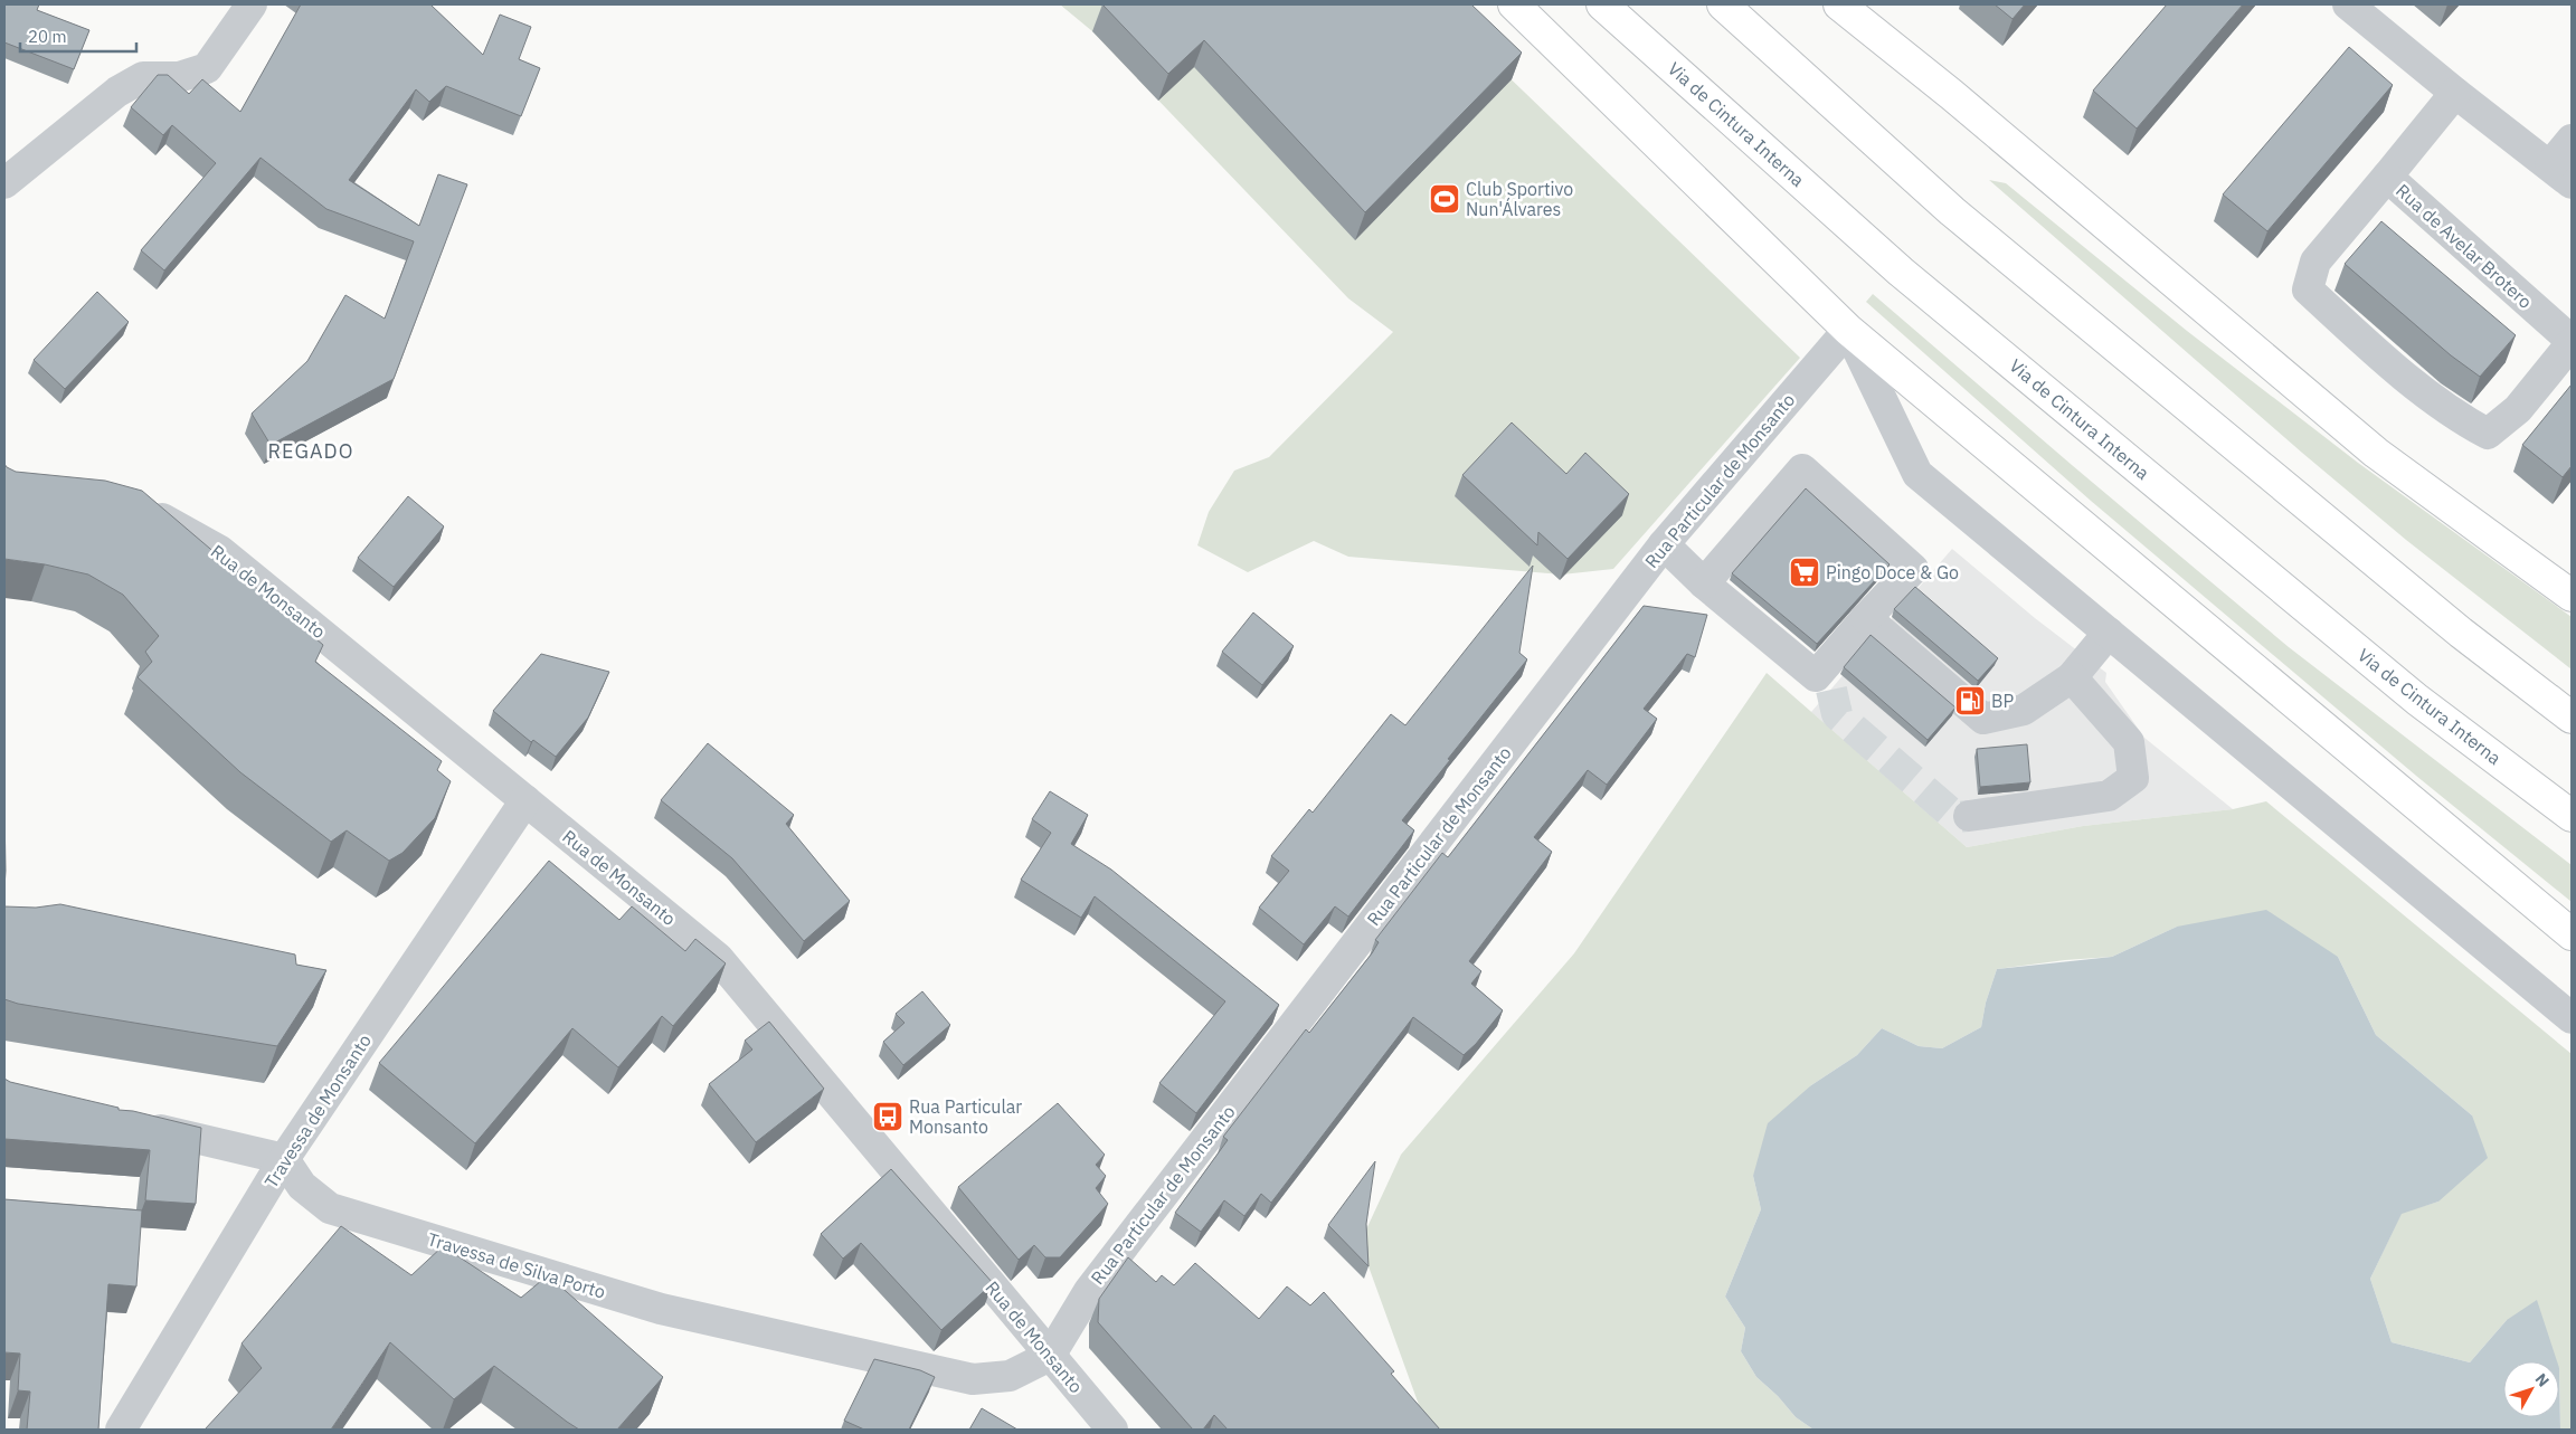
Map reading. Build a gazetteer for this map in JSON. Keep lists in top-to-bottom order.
{
  "streets": {
    "highway": ["Via de Cintura Interna"],
    "street": [
      "Rua de Avelar Brotero",
      "Rua Particular de Monsanto",
      "Rua de Monsanto",
      "Travessa de Monsanto",
      "Travessa de Silva Porto"
    ]
  },
  "crossings": [
    ["Rua Particular de Monsanto", "Rua de Monsanto"],
    ["Rua Particular de Monsanto", "Travessa de Silva Porto"],
    ["Rua de Monsanto", "Travessa de Monsanto"],
    ["Rua de Monsanto", "Travessa de Silva Porto"],
    ["Travessa de Monsanto", "Travessa de Silva Porto"]
  ],
  "districts": ["REGADO"],
  "places": {
    "sports": ["Club Sportivo Nun'Álvares"],
    "supermarket": ["Pingo Doce & Go"],
    "fuel station": ["BP"],
    "bus stop": ["Rua Particular Monsanto"]
  },
  "scale_bar": "20 m",
  "north": "top right"
}
